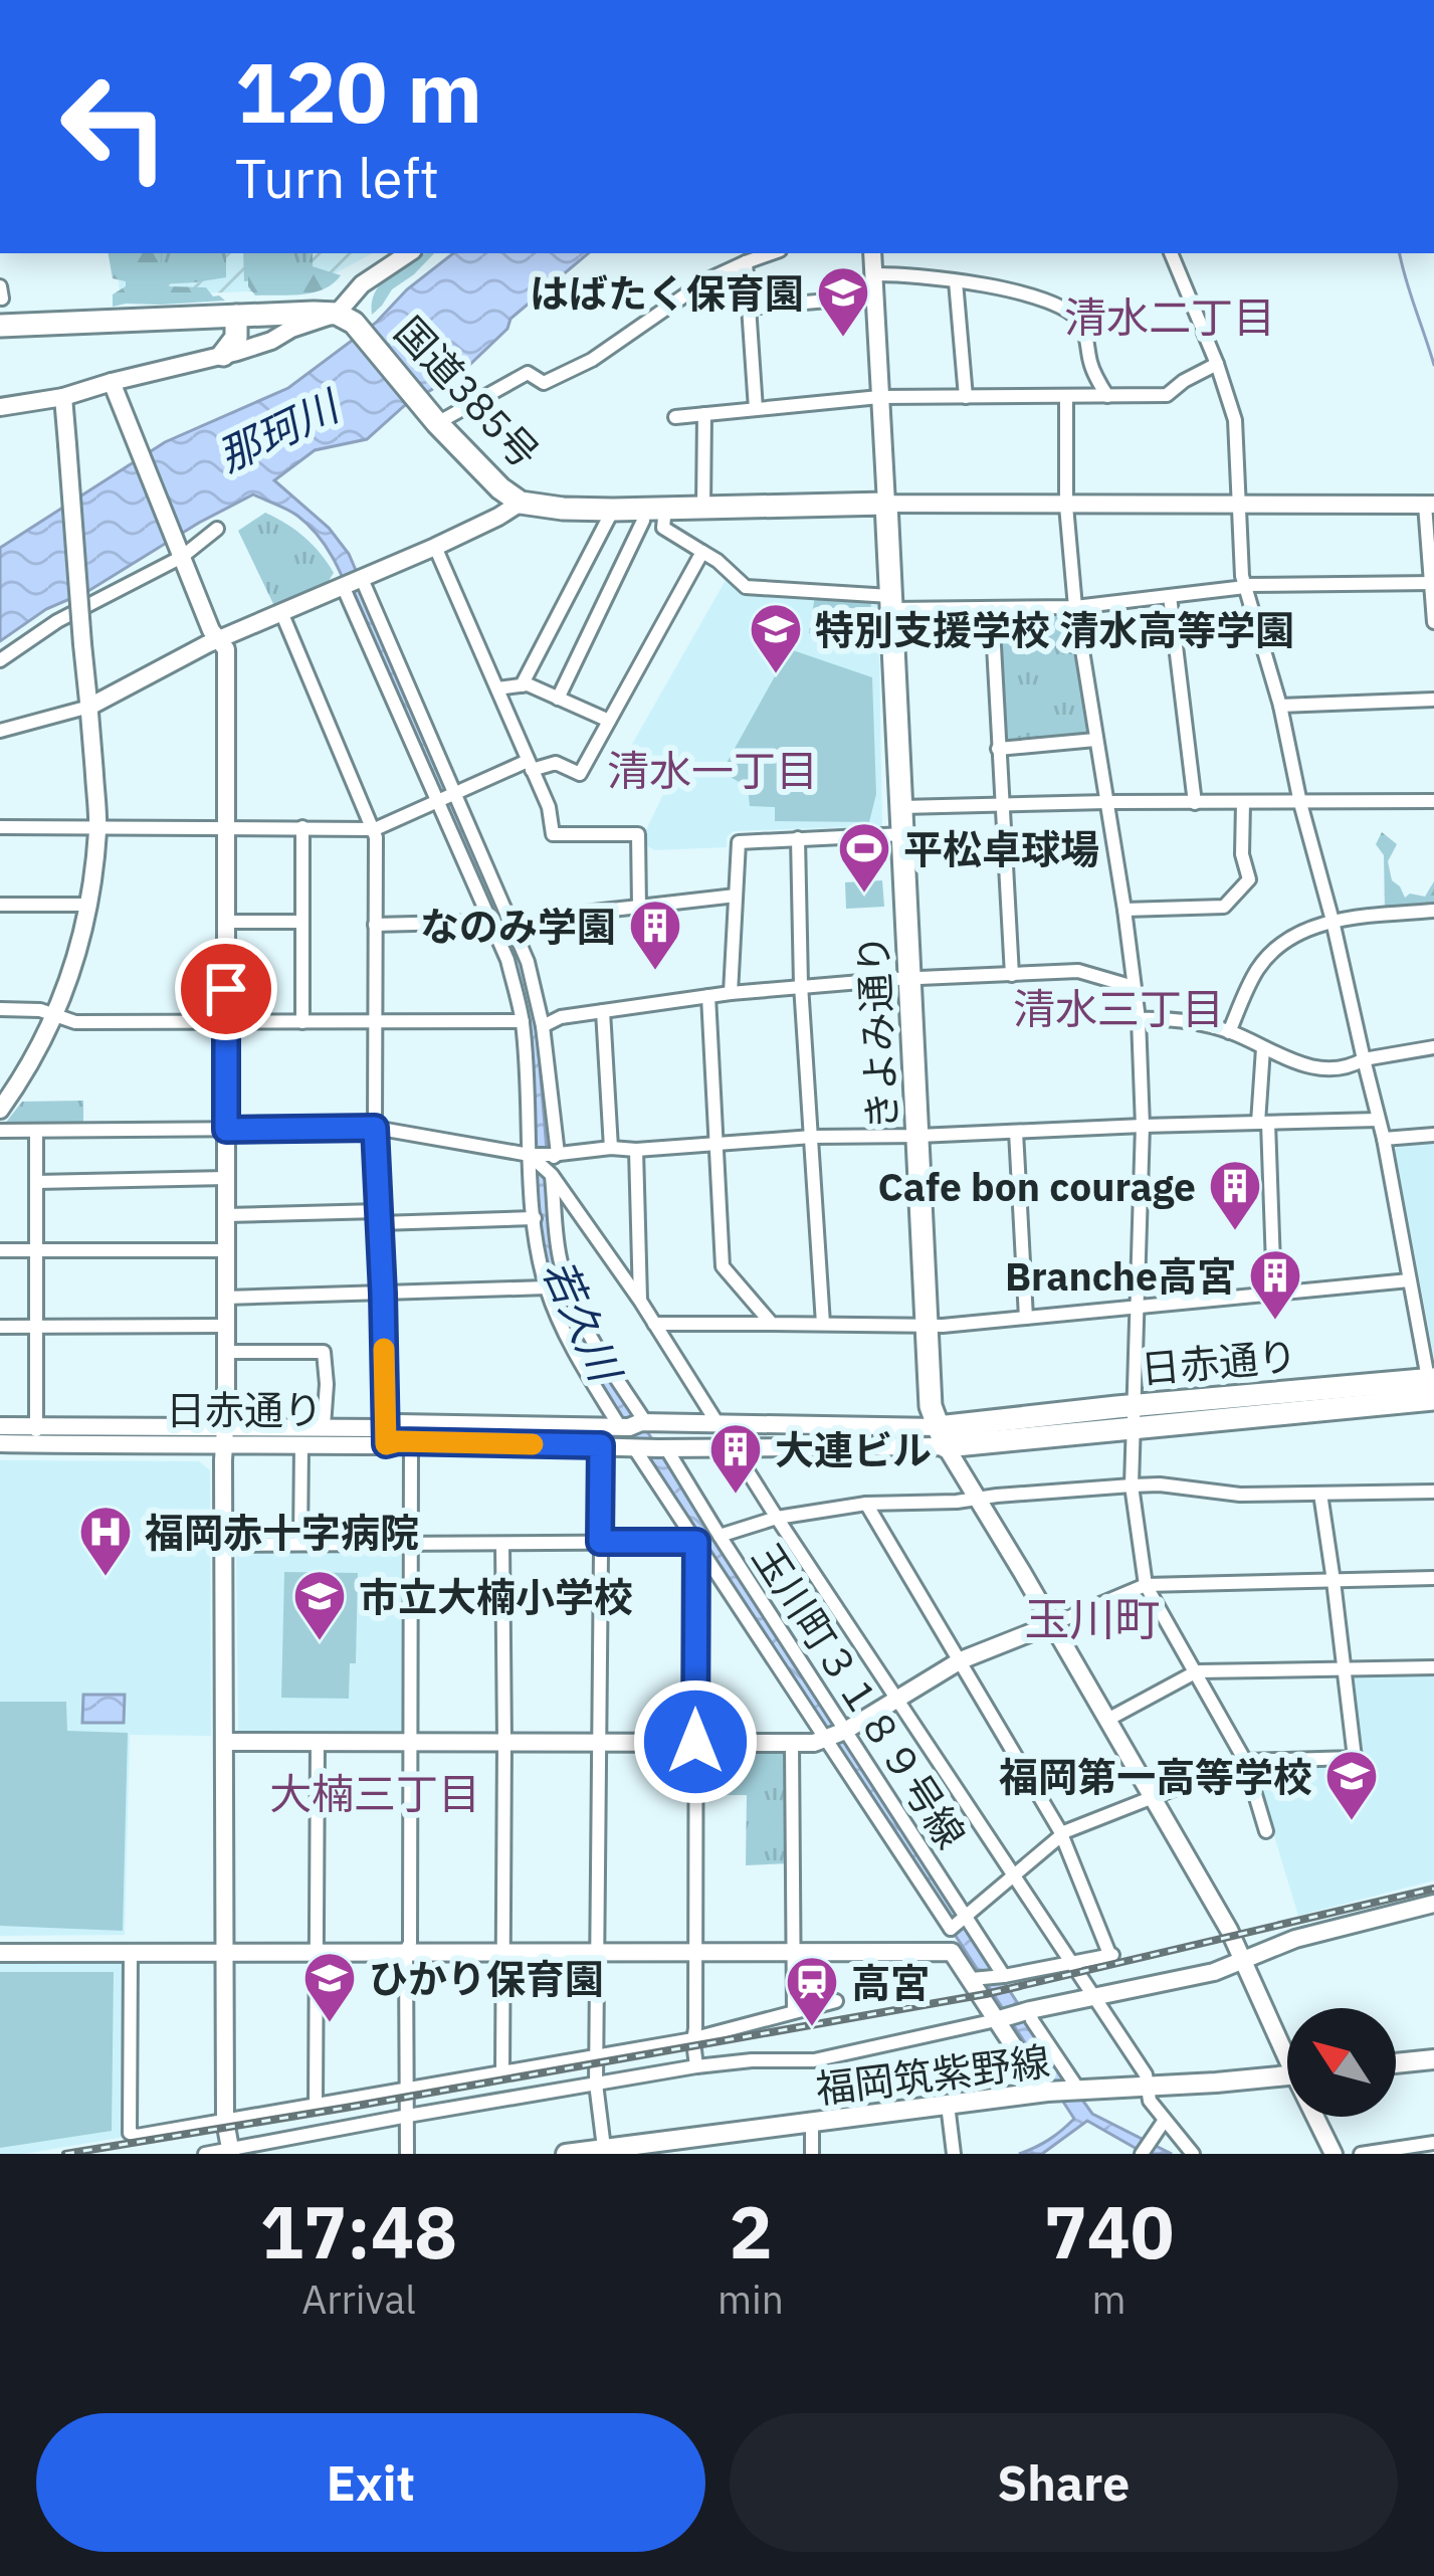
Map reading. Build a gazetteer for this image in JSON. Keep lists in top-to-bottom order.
{
  "streets": {
    "highway": ["国道385号", "きよみ通り", "日赤通り"],
    "main road": ["福岡筑紫野線"],
    "street": ["玉川町３１８９号線"]
  },
  "crossings": [
    ["国道385号", "きよみ通り"],
    ["きよみ通り", "日赤通り"],
    ["日赤通り", "玉川町３１８９号線"]
  ],
  "districts": [
    "清水二丁目",
    "清水一丁目",
    "清水三丁目",
    "玉川町",
    "大楠三丁目"
  ],
  "water": ["那珂川", "若久川"],
  "places": {
    "school or university": [
      "はばたく保育園",
      "特別支援学校 清水高等学園",
      "市立大楠小学校",
      "福岡第一高等学校",
      "ひかり保育園"
    ],
    "sports": ["平松卓球場"],
    "building": [
      "なのみ学園",
      "Cafe bon courage",
      "Branche高宮",
      "大連ビル"
    ],
    "hospital": ["福岡赤十字病院"],
    "station": ["高宮"]
  },
  "north": "top left",
  "page": {
    "turn": ["120 m", "Turn left"],
    "eta": [
      "17:48",
      "Arrival",
      "2",
      "min",
      "740",
      "m"
    ],
    "buttons": ["Exit", "Share"]
  }
}
